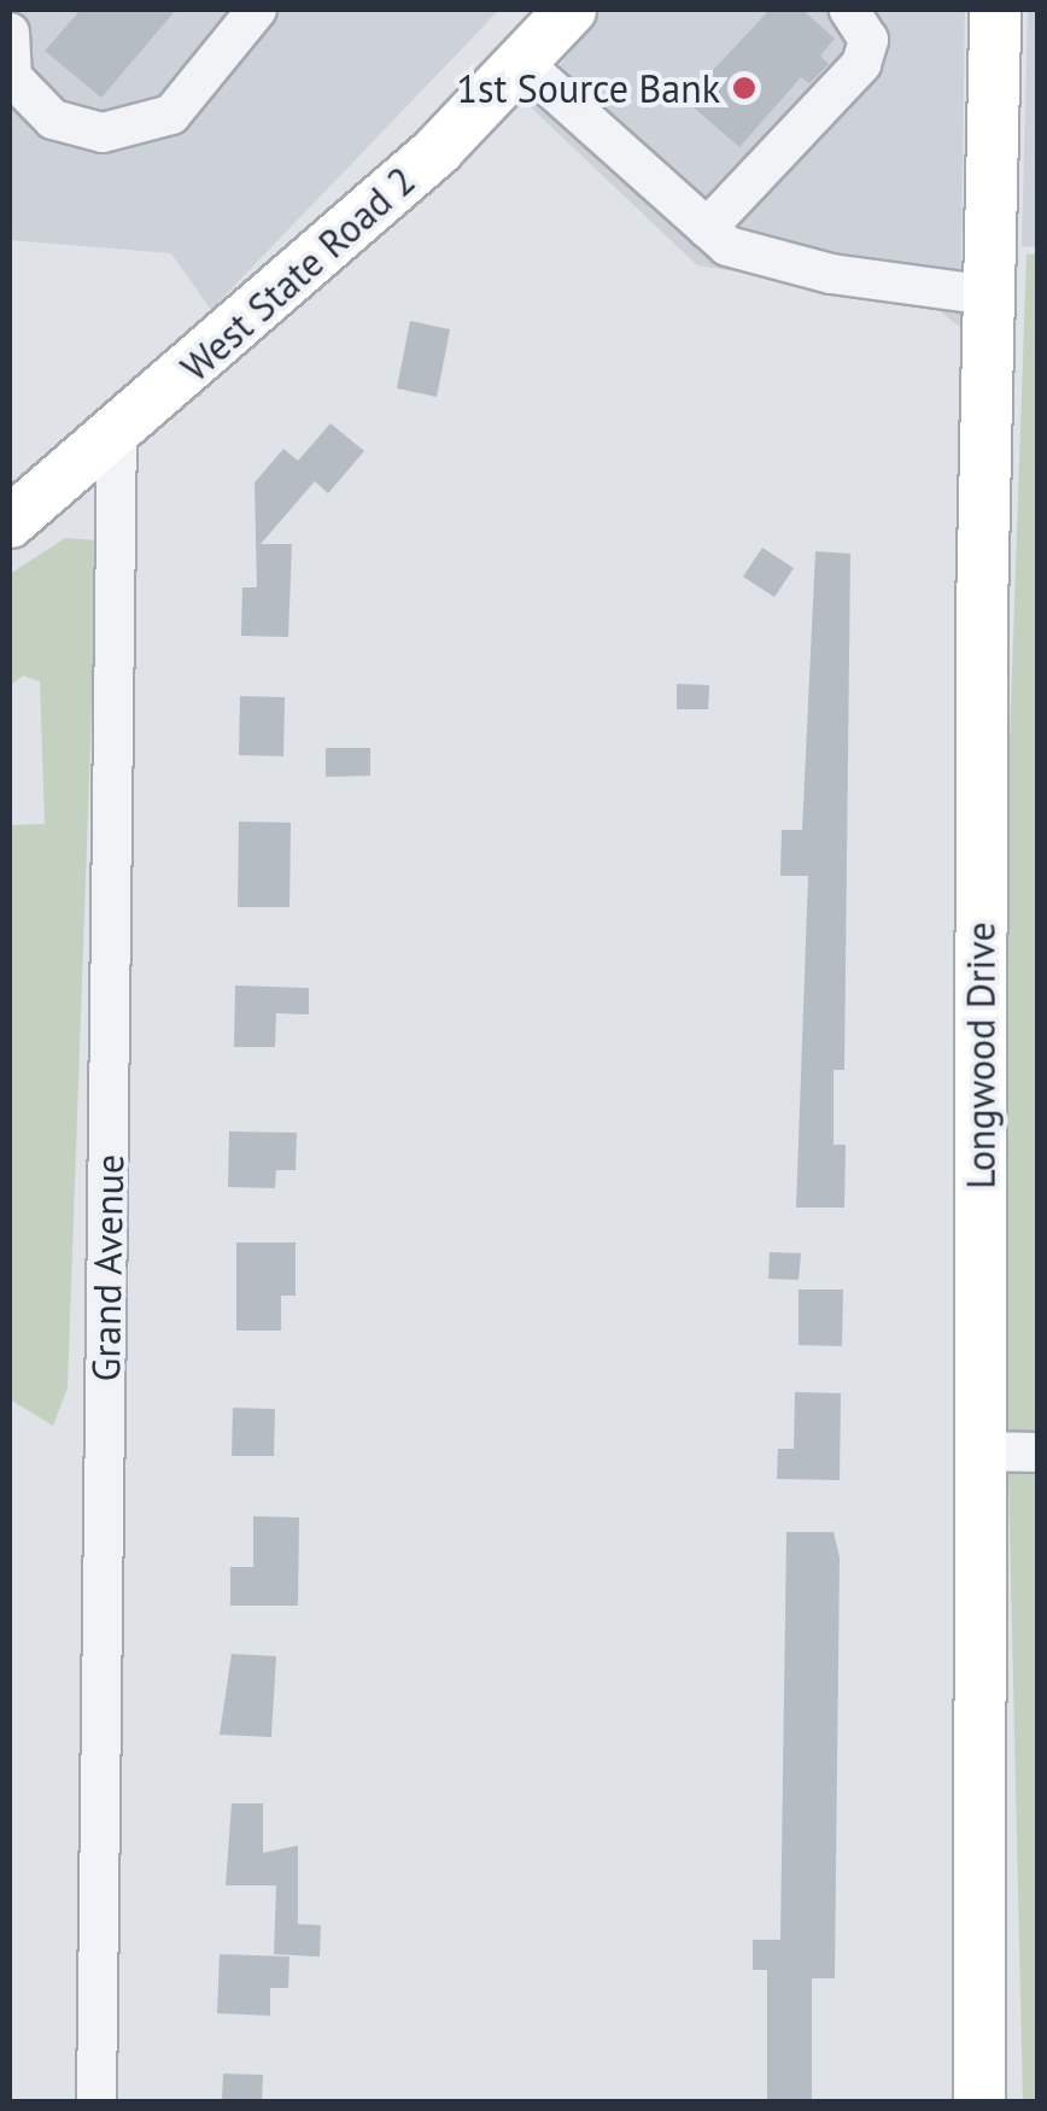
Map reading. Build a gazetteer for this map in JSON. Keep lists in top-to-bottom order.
{
  "streets": {
    "main road": ["West State Road 2", "Longwood Drive"],
    "street": ["Grand Avenue"]
  },
  "crossings": [
    ["West State Road 2", "Grand Avenue"]
  ],
  "places": ["1st Source Bank"]
}
